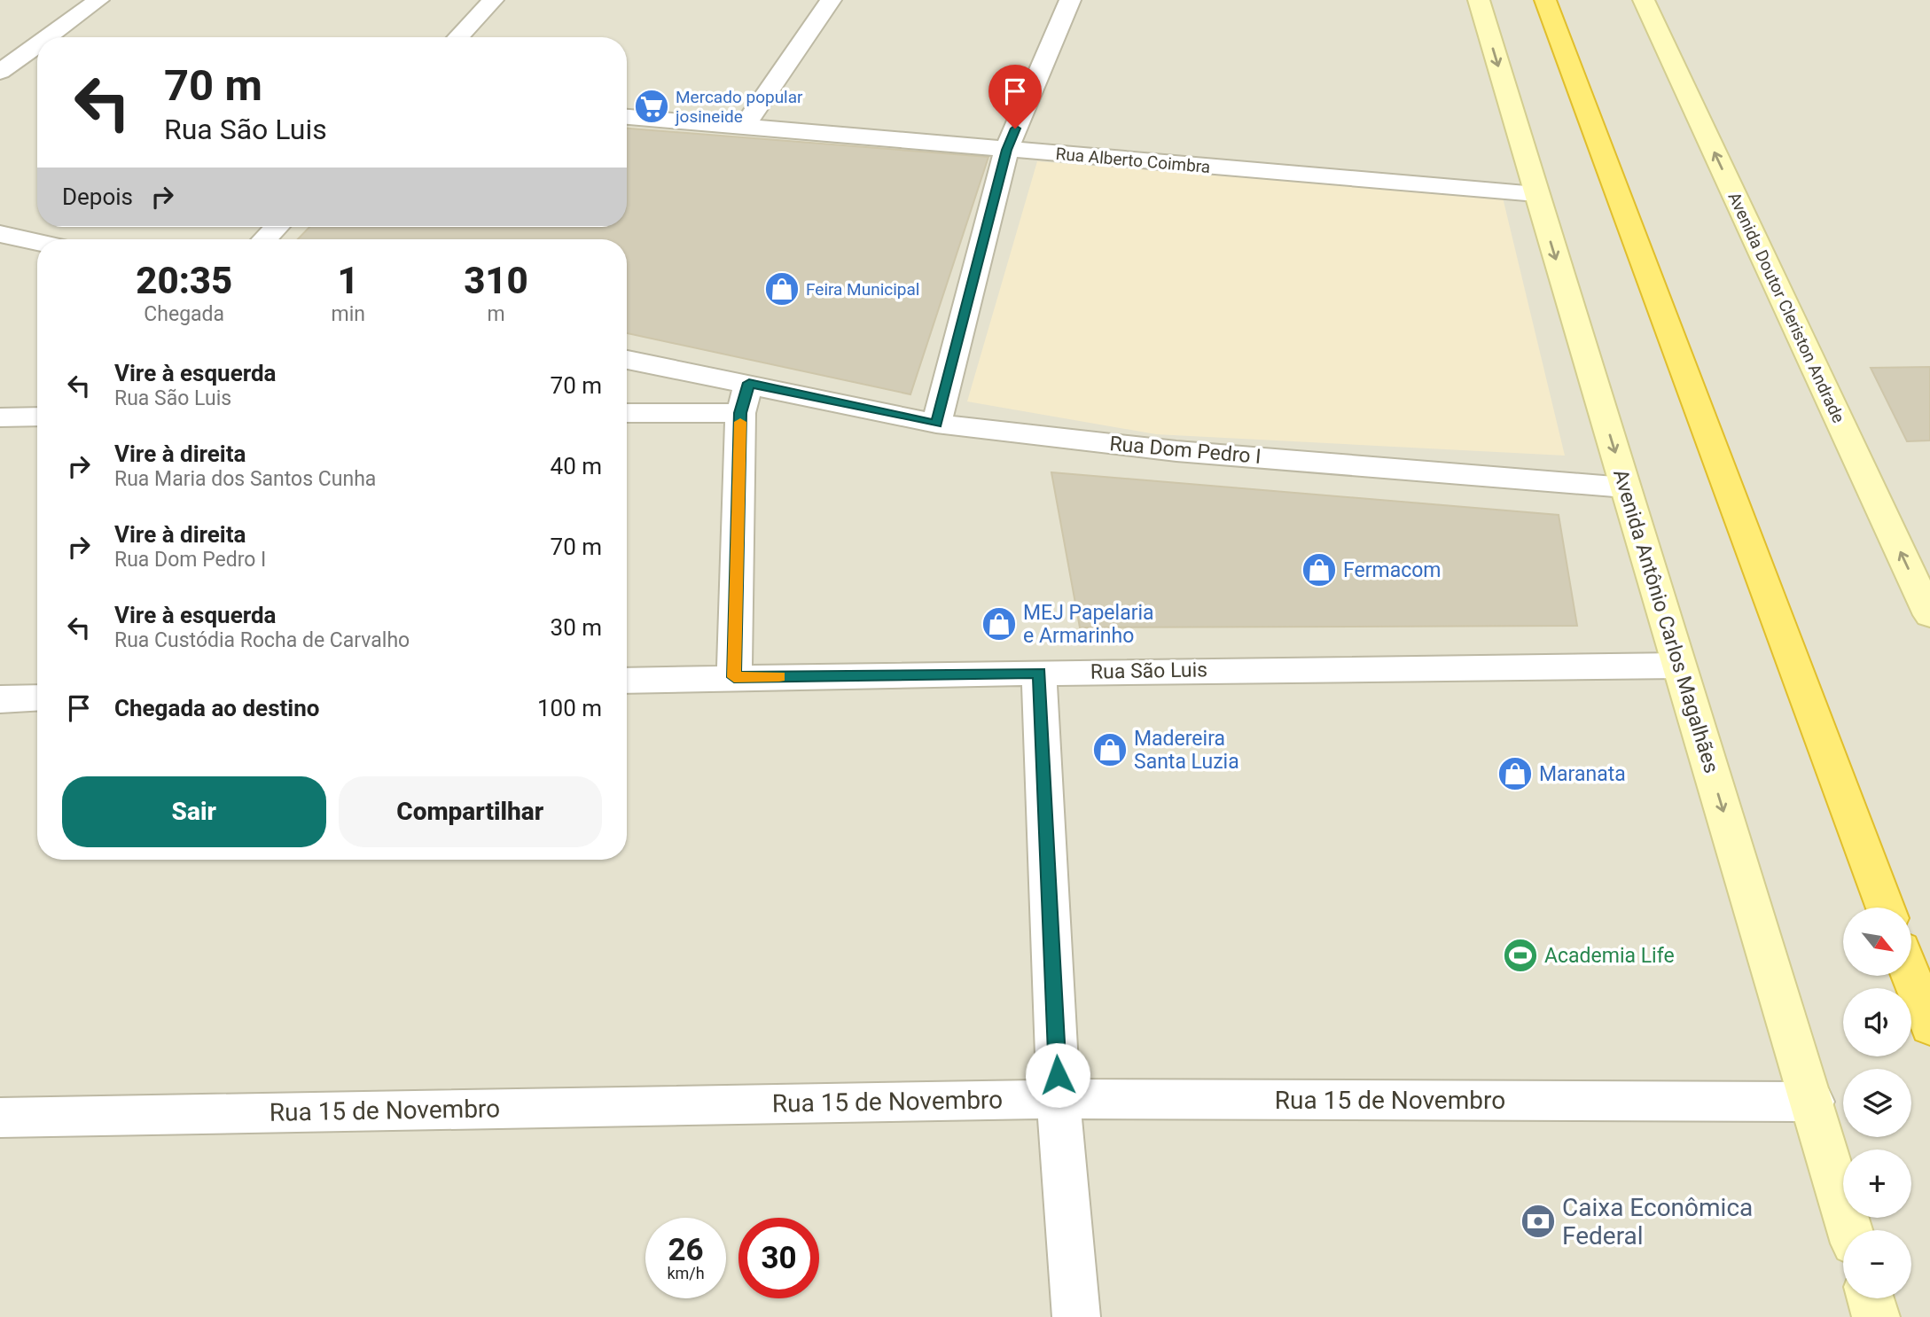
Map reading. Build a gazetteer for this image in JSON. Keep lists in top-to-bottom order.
{
  "streets": {
    "main road": ["Avenida Doutor Cleriston Andrade", "Avenida Antônio Carlos Magalhães"],
    "street": [
      "Rua Alberto Coimbra",
      "Rua Dom Pedro I",
      "Rua São Luis",
      "Rua 15 de Novembro"
    ]
  },
  "crossings": [
    ["Rua Alberto Coimbra", "Avenida Antônio Carlos Magalhães"],
    ["Rua Dom Pedro I", "Avenida Antônio Carlos Magalhães"],
    ["Avenida Antônio Carlos Magalhães", "Rua São Luis"],
    ["Avenida Antônio Carlos Magalhães", "Rua 15 de Novembro"]
  ],
  "one_way": ["Avenida Doutor Cleriston Andrade", "Avenida Antônio Carlos Magalhães"],
  "places": {
    "supermarket": ["Mercado popular josineide"],
    "shop": [
      "Feira Municipal",
      "Fermacom",
      "MEJ Papelaria e Armarinho",
      "Madereira Santa Luzia",
      "Maranata"
    ],
    "sports": ["Academia Life"],
    "bank": ["Caixa Econômica Federal"]
  },
  "north": "bottom right",
  "page": {
    "turn": ["70 m", "Rua São Luis"],
    "then": "Depois",
    "eta": [
      "20:35",
      "Chegada",
      "1",
      "min",
      "310",
      "m"
    ],
    "list": [
      {
        "name": "Vire à esquerda",
        "note": "Rua São Luis",
        "value": "70 m"
      },
      {
        "name": "Vire à direita",
        "note": "Rua Maria dos Santos Cunha",
        "value": "40 m"
      },
      {
        "name": "Vire à direita",
        "note": "Rua Dom Pedro I",
        "value": "70 m"
      },
      {
        "name": "Vire à esquerda",
        "note": "Rua Custódia Rocha de Carvalho",
        "value": "30 m"
      },
      {
        "name": "Chegada ao destino",
        "value": "100 m"
      }
    ],
    "buttons": ["Sair", "Compartilhar"],
    "map_buttons": ["+", "−"],
    "speed": "26 km/h",
    "limit": "30"
  }
}
